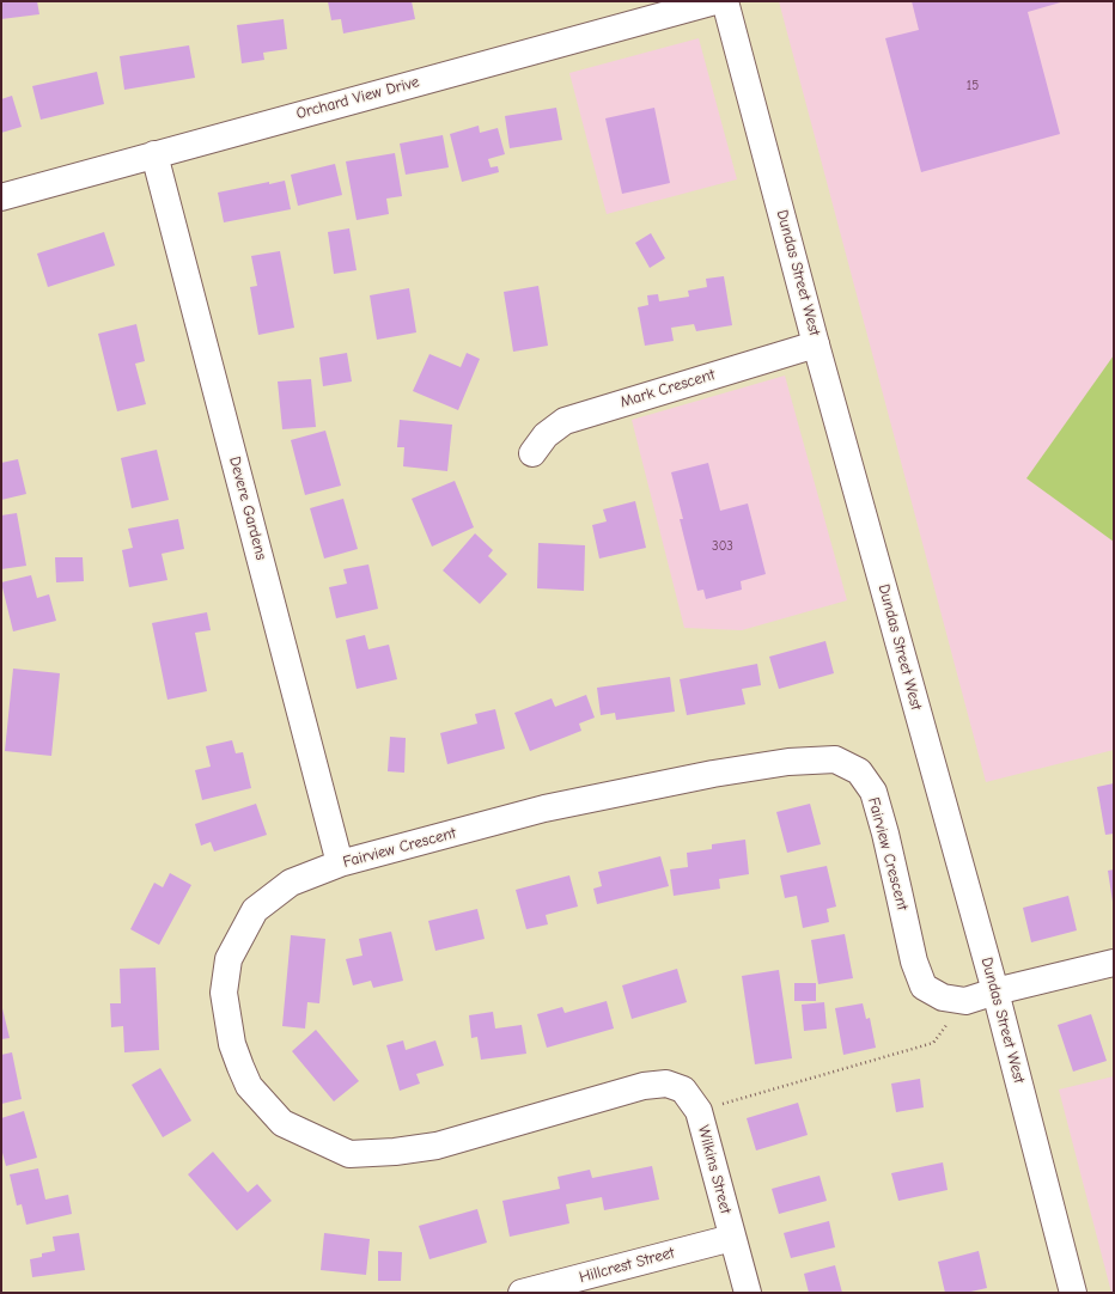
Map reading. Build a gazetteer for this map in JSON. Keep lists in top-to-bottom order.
{
  "streets": {
    "street": [
      "Orchard View Drive",
      "Dundas Street West",
      "Mark Crescent",
      "Devere Gardens",
      "Fairview Crescent",
      "Wilkins Street",
      "Hillcrest Street"
    ]
  },
  "crossings": [
    ["Orchard View Drive", "Devere Gardens"],
    ["Dundas Street West", "Mark Crescent"],
    ["Dundas Street West", "Fairview Crescent"],
    ["Devere Gardens", "Fairview Crescent"],
    ["Fairview Crescent", "Wilkins Street"],
    ["Wilkins Street", "Hillcrest Street"]
  ],
  "house_numbers": ["15", "303"]
}
